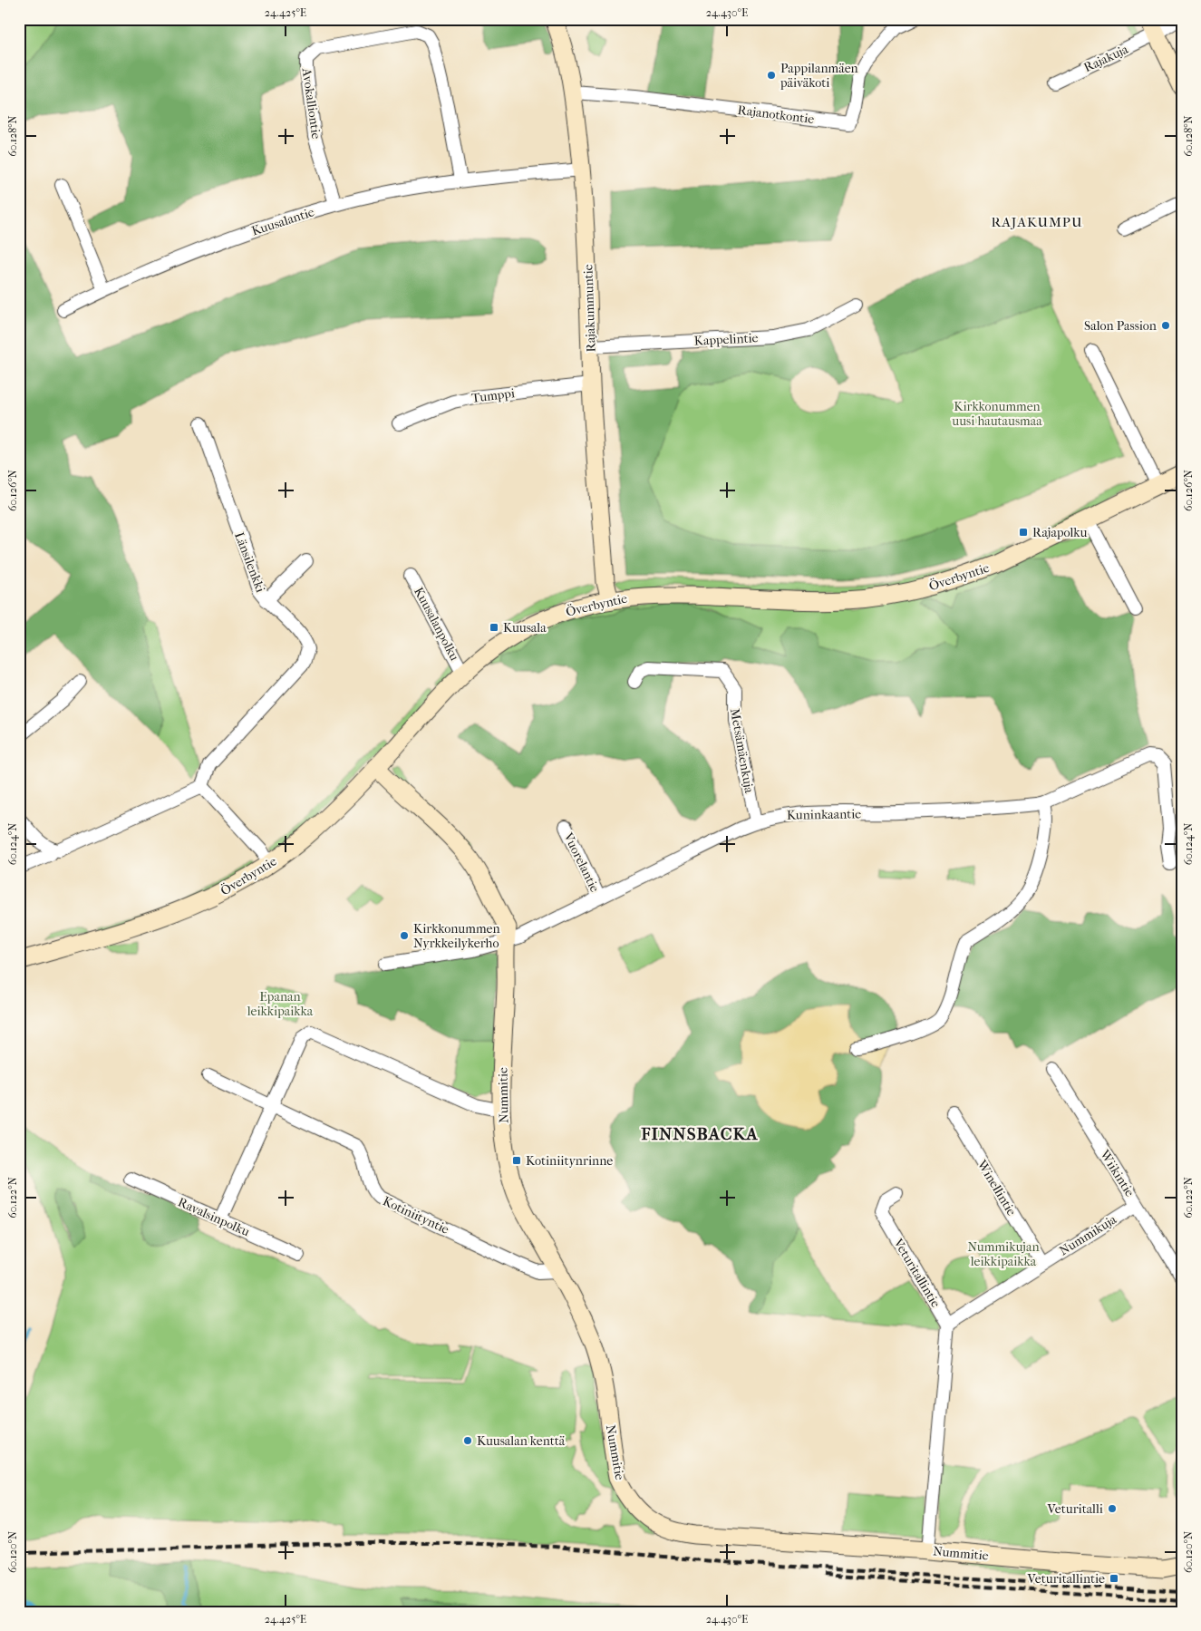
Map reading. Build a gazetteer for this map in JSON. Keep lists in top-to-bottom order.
{
  "streets": {
    "street": [
      "Rajakuja",
      "Avokalliontie",
      "Rajanotkontie",
      "Kuusalantie",
      "Rajakummuntie",
      "Kappelintie",
      "Tumppi",
      "Länsilenkki",
      "Överbyntie",
      "Kuusalanpolku",
      "Metsämäenkuja",
      "Kuninkaantie",
      "Vuorelantie",
      "Nummitie",
      "Wiikintie",
      "Winellintie",
      "Kotiniityntie",
      "Ravalsinpolku",
      "Nummikuja",
      "Veturitallintie"
    ]
  },
  "crossings": [
    ["Avokalliontie", "Kuusalantie"],
    ["Rajanotkontie", "Rajakummuntie"],
    ["Kuusalantie", "Rajakummuntie"],
    ["Rajakummuntie", "Kappelintie"],
    ["Rajakummuntie", "Tumppi"],
    ["Rajakummuntie", "Överbyntie"],
    ["Överbyntie", "Kuusalanpolku"],
    ["Överbyntie", "Nummitie"],
    ["Metsämäenkuja", "Kuninkaantie"],
    ["Kuninkaantie", "Vuorelantie"],
    ["Kuninkaantie", "Nummitie"],
    ["Nummitie", "Kotiniityntie"],
    ["Wiikintie", "Nummikuja"],
    ["Winellintie", "Nummikuja"],
    ["Nummikuja", "Veturitallintie"]
  ],
  "districts": ["RAJAKUMPU", "FINNSBACKA"],
  "parks": ["Kirkkonummen uusi hautausmaa", "Epanan leikkipaikka", "Nummikujan leikkipaikka"],
  "places": {
    "other": [
      "Pappilanmäen päiväkoti",
      "Salon Passion",
      "Kirkkonummen Nyrkkeilykerho",
      "Kuusalan kenttä",
      "Veturitalli"
    ],
    "transit": [
      "Rajapolku",
      "Kuusala",
      "Kotiniitynrinne",
      "Veturitallintie"
    ]
  },
  "coordinates": [
    "24.425°E",
    "24.430°E",
    "60.128°N",
    "60.126°N",
    "60.124°N",
    "60.122°N",
    "60.120°N"
  ]
}
